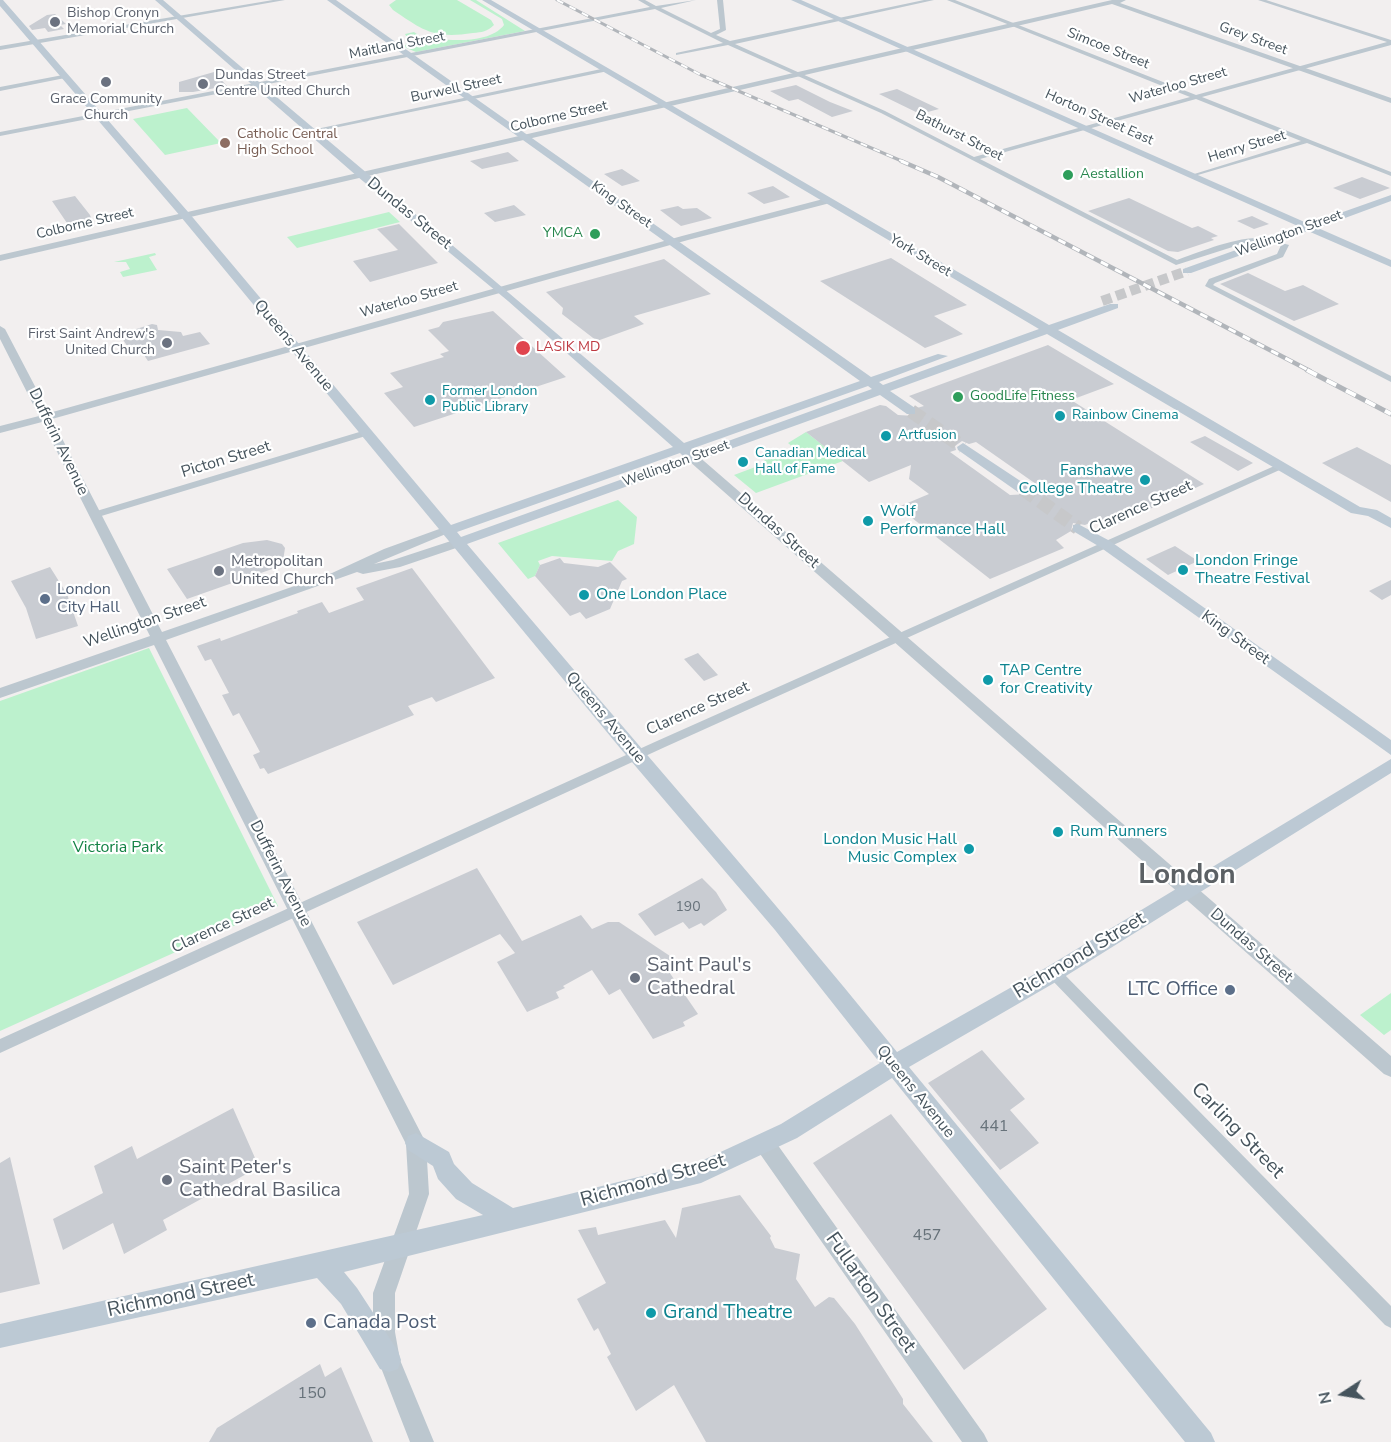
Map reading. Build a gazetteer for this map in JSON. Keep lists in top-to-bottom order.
{
  "streets": {
    "main road": [
      "Horton Street East",
      "King Street",
      "Dundas Street",
      "Wellington Street",
      "York Street",
      "Queens Avenue",
      "Richmond Street"
    ],
    "street": [
      "Grey Street",
      "Maitland Street",
      "Simcoe Street",
      "Waterloo Street",
      "Burwell Street",
      "Colborne Street",
      "Bathurst Street",
      "Henry Street",
      "Dufferin Avenue",
      "Picton Street",
      "Clarence Street",
      "Carling Street",
      "Fullarton Street"
    ]
  },
  "crossings": [
    ["Grey Street", "Waterloo Street"],
    ["Grey Street", "Colborne Street"],
    ["Maitland Street", "Bathurst Street"],
    ["Maitland Street", "King Street"],
    ["Maitland Street", "Dundas Street"],
    ["Maitland Street", "York Street"],
    ["Maitland Street", "Queens Avenue"],
    ["Simcoe Street", "Waterloo Street"],
    ["Simcoe Street", "Colborne Street"],
    ["Simcoe Street", "Henry Street"],
    ["Waterloo Street", "Horton Street East"],
    ["Waterloo Street", "Bathurst Street"],
    ["Waterloo Street", "King Street"],
    ["Waterloo Street", "Dundas Street"],
    ["Waterloo Street", "York Street"],
    ["Waterloo Street", "Queens Avenue"],
    ["Waterloo Street", "Dufferin Avenue"],
    ["Burwell Street", "King Street"],
    ["Burwell Street", "Dundas Street"],
    ["Burwell Street", "York Street"],
    ["Colborne Street", "Horton Street East"],
    ["Colborne Street", "Bathurst Street"],
    ["Colborne Street", "King Street"],
    ["Colborne Street", "Dundas Street"],
    ["Colborne Street", "York Street"],
    ["Colborne Street", "Queens Avenue"],
    ["Horton Street East", "Henry Street"],
    ["Horton Street East", "Wellington Street"],
    ["Bathurst Street", "Wellington Street"],
    ["King Street", "Wellington Street"],
    ["King Street", "Clarence Street"],
    ["Dundas Street", "Wellington Street"],
    ["Dundas Street", "Clarence Street"],
    ["Dundas Street", "Richmond Street"],
    ["Wellington Street", "York Street"],
    ["Wellington Street", "Queens Avenue"],
    ["Wellington Street", "Dufferin Avenue"],
    ["York Street", "Clarence Street"],
    ["Queens Avenue", "Picton Street"],
    ["Queens Avenue", "Clarence Street"],
    ["Queens Avenue", "Richmond Street"],
    ["Dufferin Avenue", "Picton Street"],
    ["Dufferin Avenue", "Clarence Street"],
    ["Dufferin Avenue", "Richmond Street"],
    ["Richmond Street", "Carling Street"],
    ["Richmond Street", "Fullarton Street"]
  ],
  "districts": ["London"],
  "parks": ["Victoria Park"],
  "places": [
    "Bishop Cronyn Memorial Church",
    "Grace Community Church",
    "Dundas Street Centre United Church",
    "Catholic Central High School",
    "Aestallion",
    "YMCA",
    "First Saint Andrew's United Church",
    "LASIK MD",
    "GoodLife Fitness",
    "Former London Public Library",
    "Rainbow Cinema",
    "Artfusion",
    "Canadian Medical Hall of Fame",
    "Fanshawe College Theatre",
    "Wolf Performance Hall",
    "London Fringe Theatre Festival",
    "Metropolitan United Church",
    "One London Place",
    "London City Hall",
    "TAP Centre for Creativity",
    "Rum Runners",
    "London Music Hall Music Complex",
    "Saint Paul's Cathedral",
    "LTC Office",
    "Saint Peter's Cathedral Basilica",
    "Grand Theatre",
    "Canada Post"
  ],
  "house_numbers": [
    "190",
    "441",
    "457",
    "150"
  ],
  "north": "left"
}
